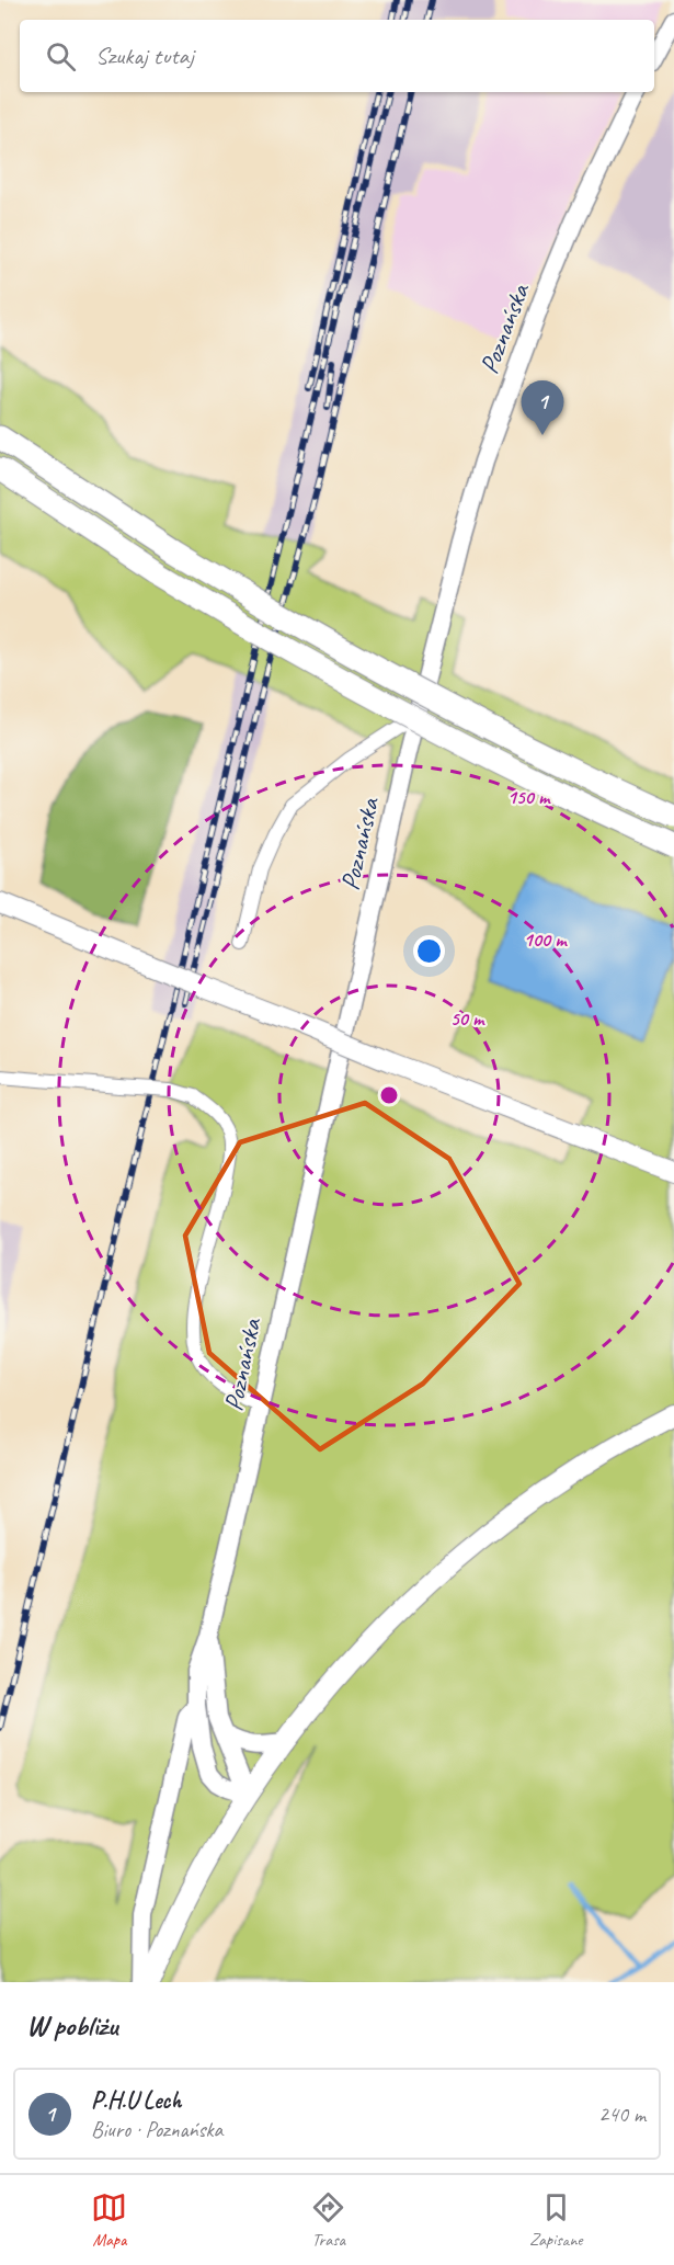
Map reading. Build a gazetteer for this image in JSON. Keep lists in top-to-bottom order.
{
  "streets": {
    "street": ["Poznańska"]
  },
  "page": {
    "search": "Szukaj tutaj",
    "pins": "1",
    "heading": "W pobliżu",
    "list": [
      {
        "mark": "1",
        "name": "P.H.U Lech",
        "note": "Biuro · Poznańska",
        "value": "240 m"
      }
    ],
    "nav": ["Mapa", "Trasa", "Zapisane"]
  },
  "rings": ["150 m", "100 m", "50 m"]
}
